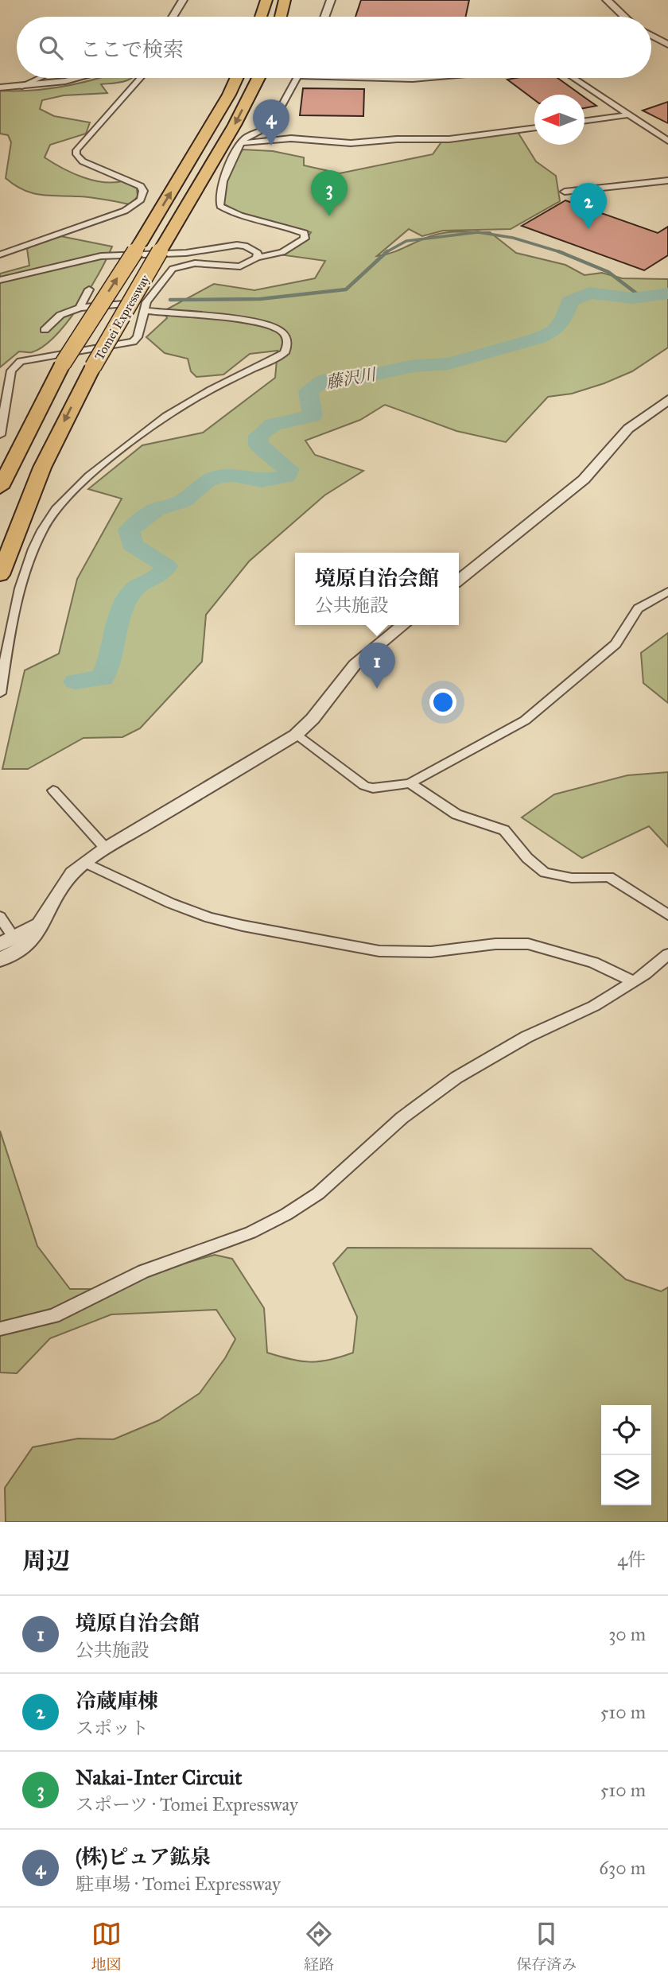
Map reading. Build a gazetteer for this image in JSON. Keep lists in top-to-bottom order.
{
  "streets": {
    "highway": ["Tomei Expressway"]
  },
  "water": ["藤沢川"],
  "north": "left",
  "page": {
    "search": "ここで検索",
    "pins": [
      "4",
      "3",
      "2",
      "1"
    ],
    "popup": ["境原自治会館", "公共施設"],
    "heading": ["周辺", "4件"],
    "list": [
      {
        "mark": "1",
        "name": "境原自治会館",
        "note": "公共施設",
        "value": "30 m"
      },
      {
        "mark": "2",
        "name": "冷蔵庫棟",
        "note": "スポット",
        "value": "510 m"
      },
      {
        "mark": "3",
        "name": "Nakai-Inter Circuit",
        "note": "スポーツ · Tomei Expressway",
        "value": "510 m"
      },
      {
        "mark": "4",
        "name": "(株)ピュア鉱泉",
        "note": "駐車場 · Tomei Expressway",
        "value": "630 m"
      }
    ],
    "nav": ["地図", "経路", "保存済み"]
  }
}
